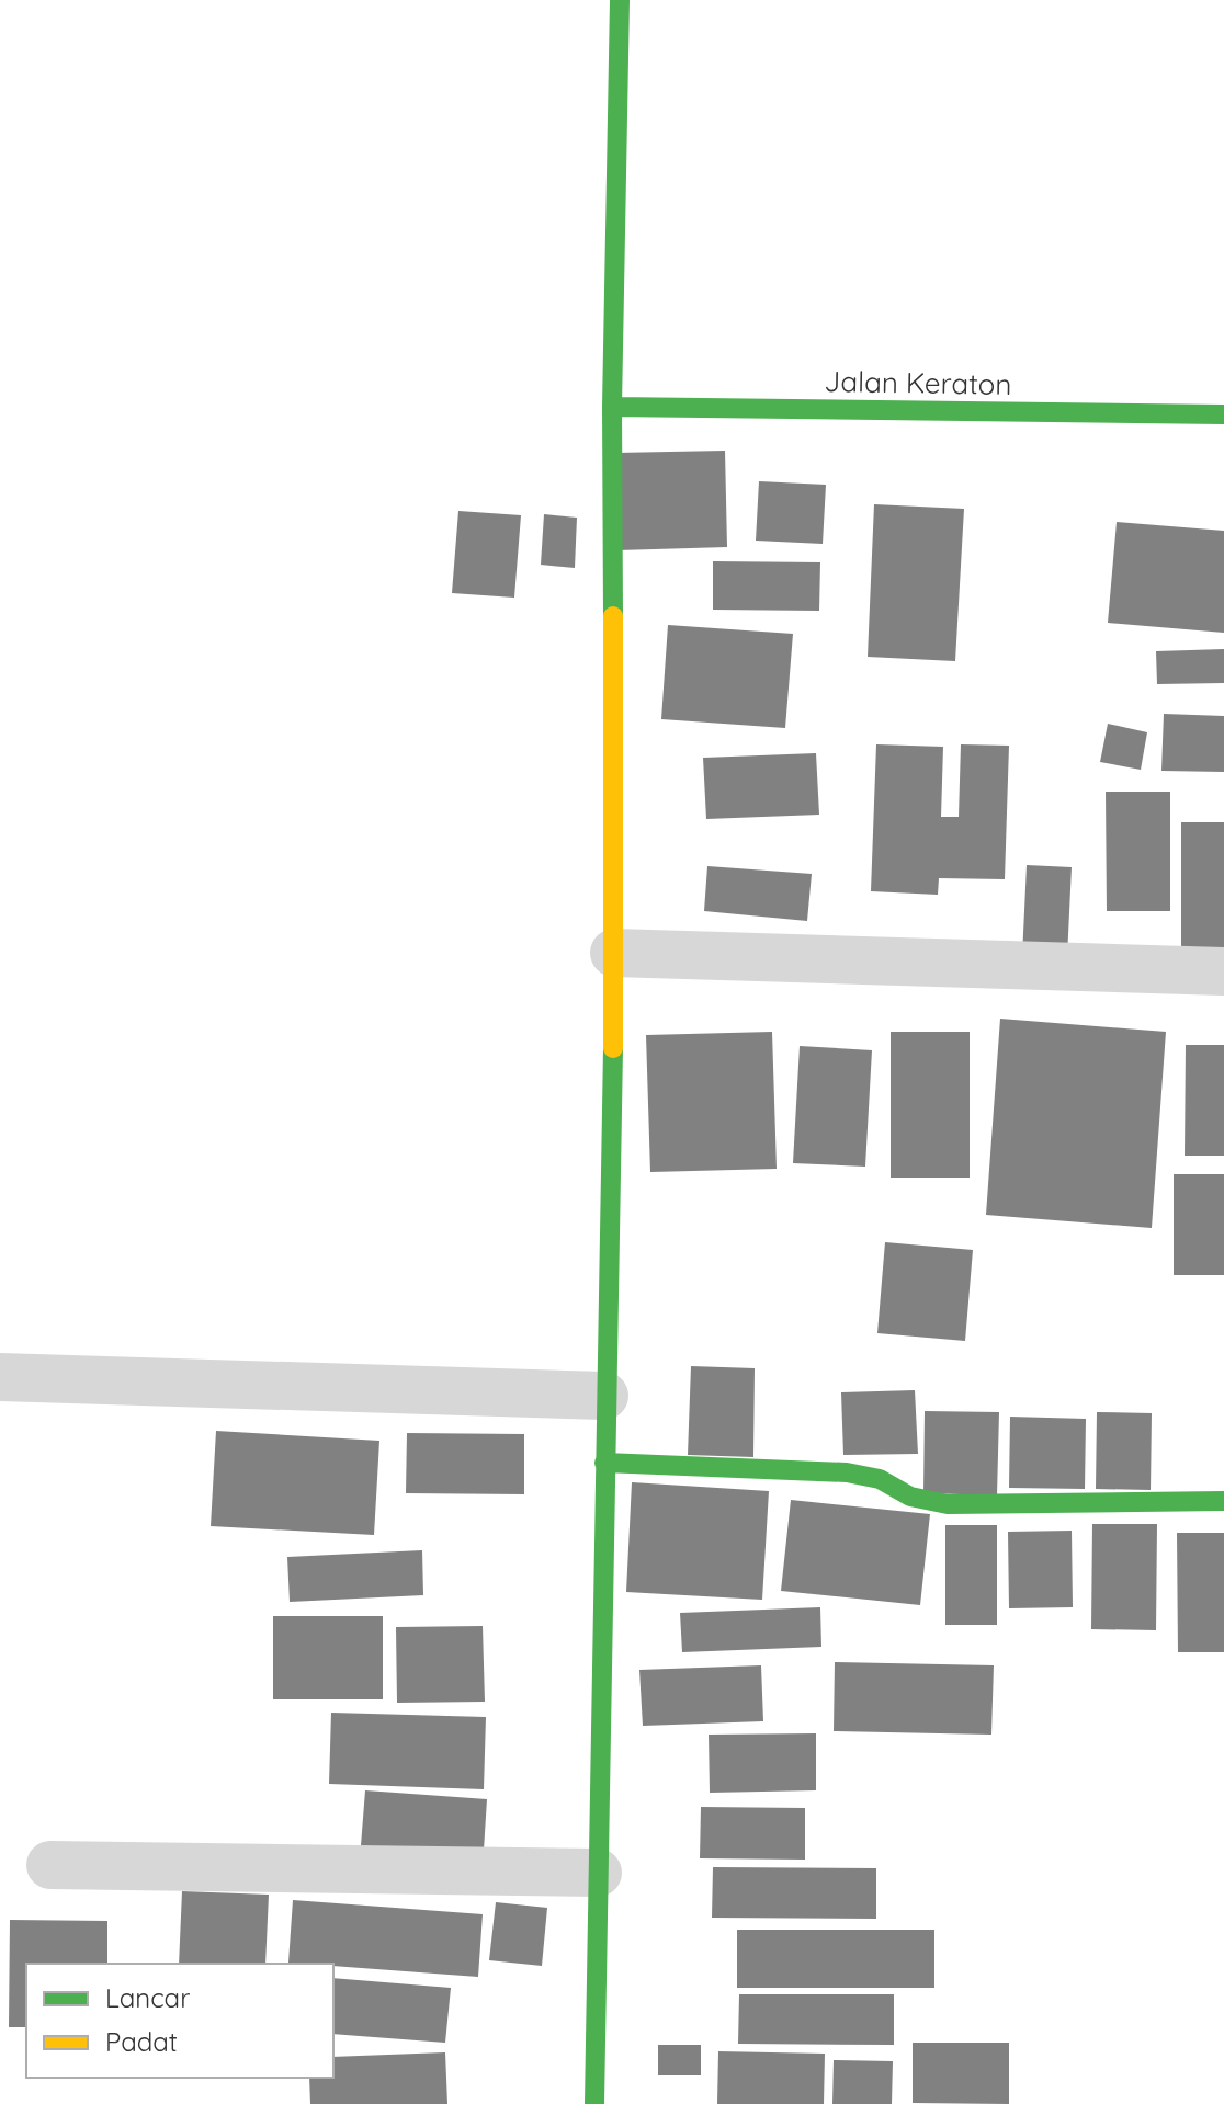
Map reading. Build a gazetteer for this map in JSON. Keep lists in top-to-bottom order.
{
  "streets": {
    "street": ["Jalan Keraton"]
  },
  "legend": ["Lancar", "Padat"]
}
